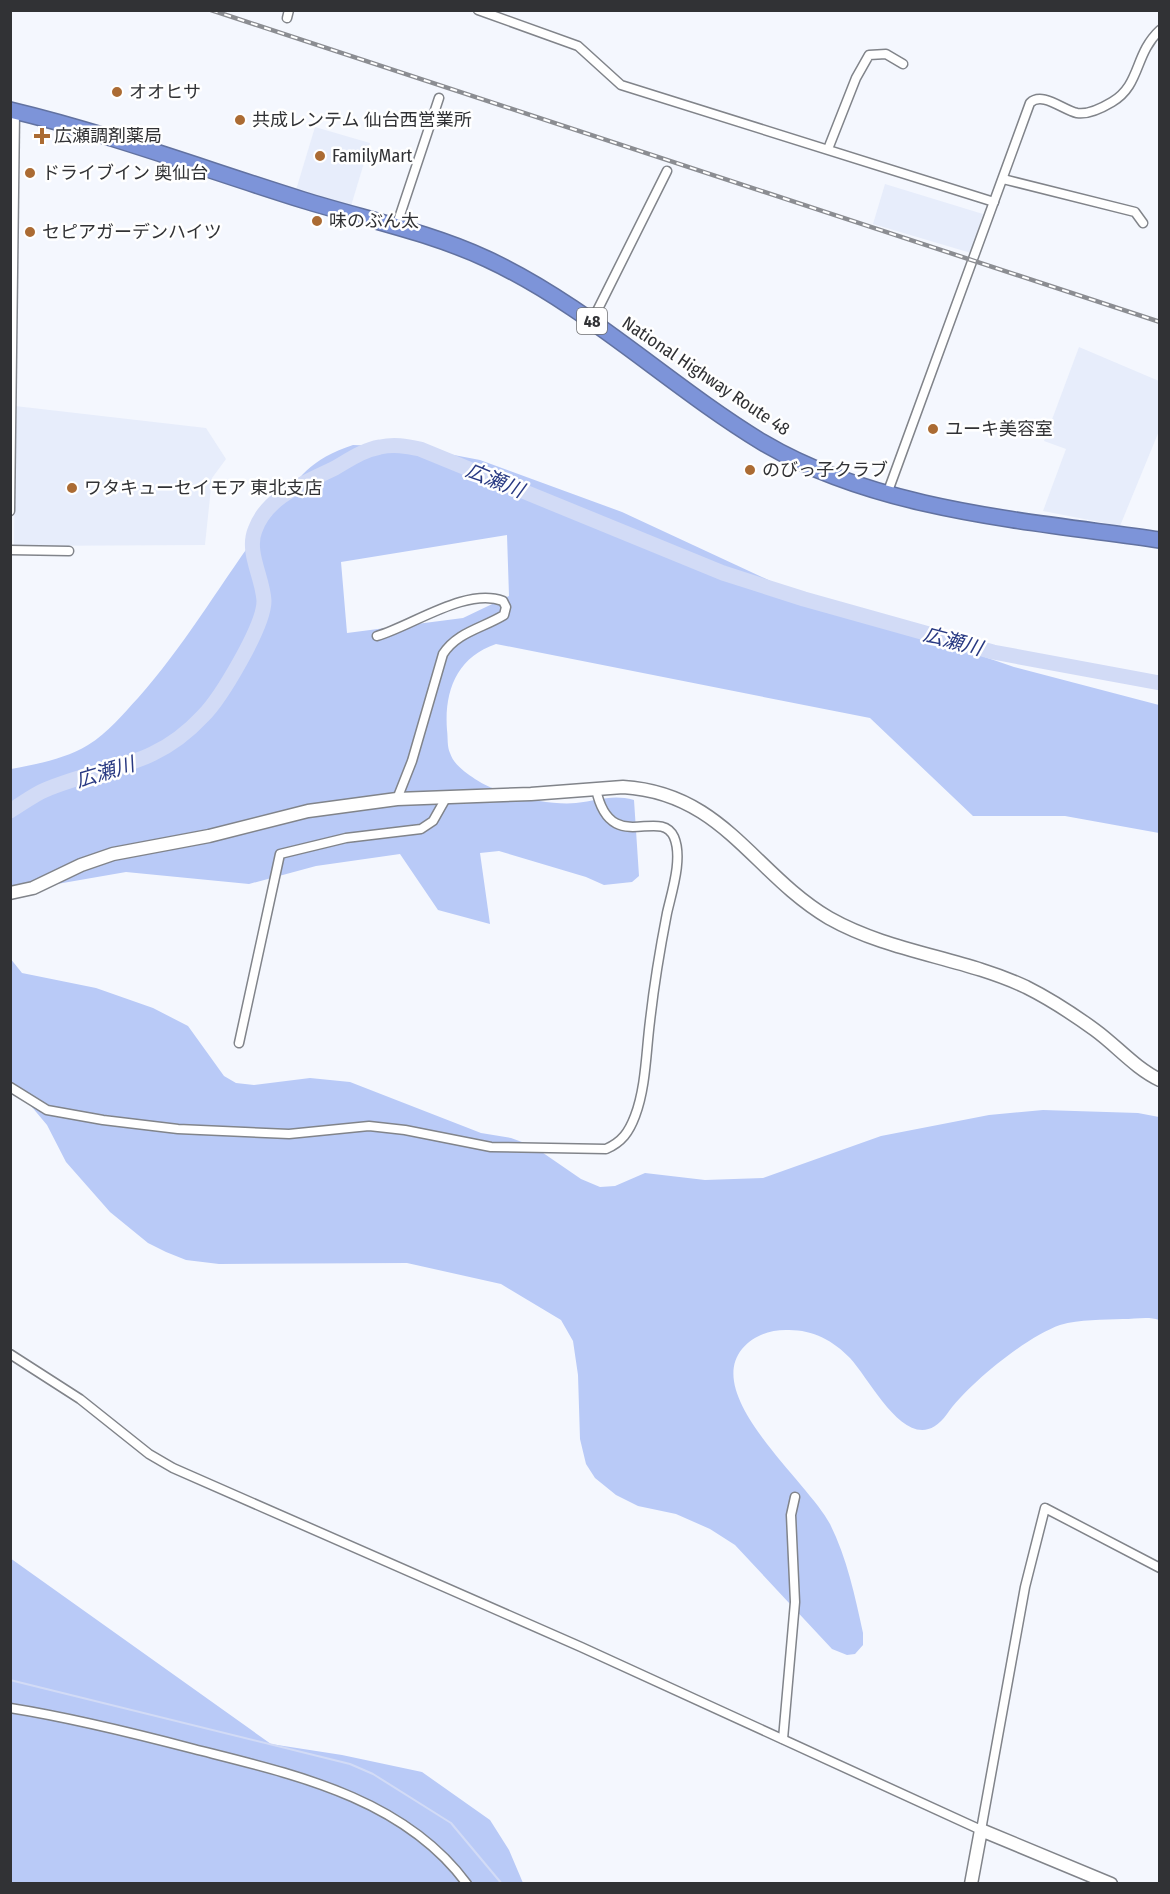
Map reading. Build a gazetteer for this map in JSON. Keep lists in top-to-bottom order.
{
  "streets": {
    "highway": ["48", "National Highway Route 48"]
  },
  "water": ["広瀬川"],
  "places": {
    "other": [
      "オオヒサ",
      "共成レンテム 仙台西営業所",
      "FamilyMart",
      "ドライブイン 奥仙台",
      "味のぶん太",
      "セピアガーデンハイツ",
      "ユーキ美容室",
      "のびっ子クラブ",
      "ワタキューセイモア 東北支店"
    ],
    "health": ["広瀬調剤薬局"]
  }
}
